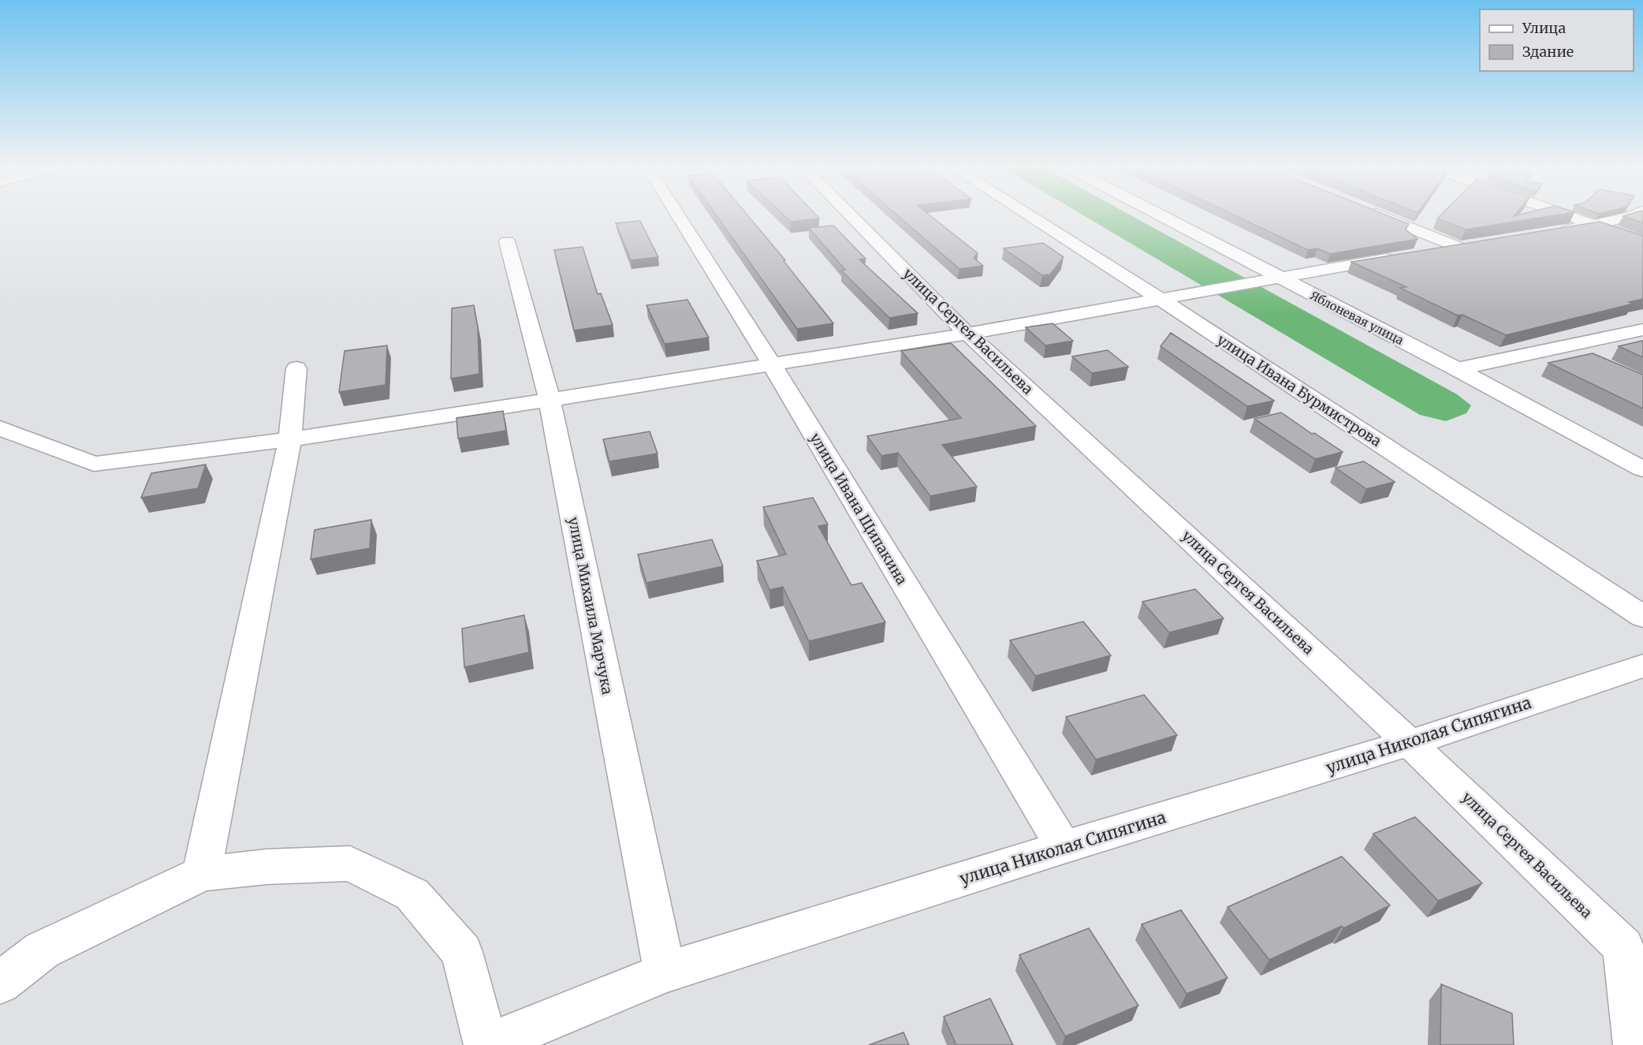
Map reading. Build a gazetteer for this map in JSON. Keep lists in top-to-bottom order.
{
  "streets": {
    "street": [
      "Яблоневая улица",
      "улица Сергея Васильева",
      "улица Ивана Бурмистрова",
      "улица Ивана Щипакина",
      "улица Михаила Марчука",
      "улица Николая Сипягина"
    ]
  },
  "crossings": [
    ["улица Сергея Васильева", "улица Николая Сипягина"],
    ["улица Ивана Щипакина", "улица Николая Сипягина"],
    ["улица Михаила Марчука", "улица Николая Сипягина"]
  ],
  "legend": ["Улица", "Здание"]
}
